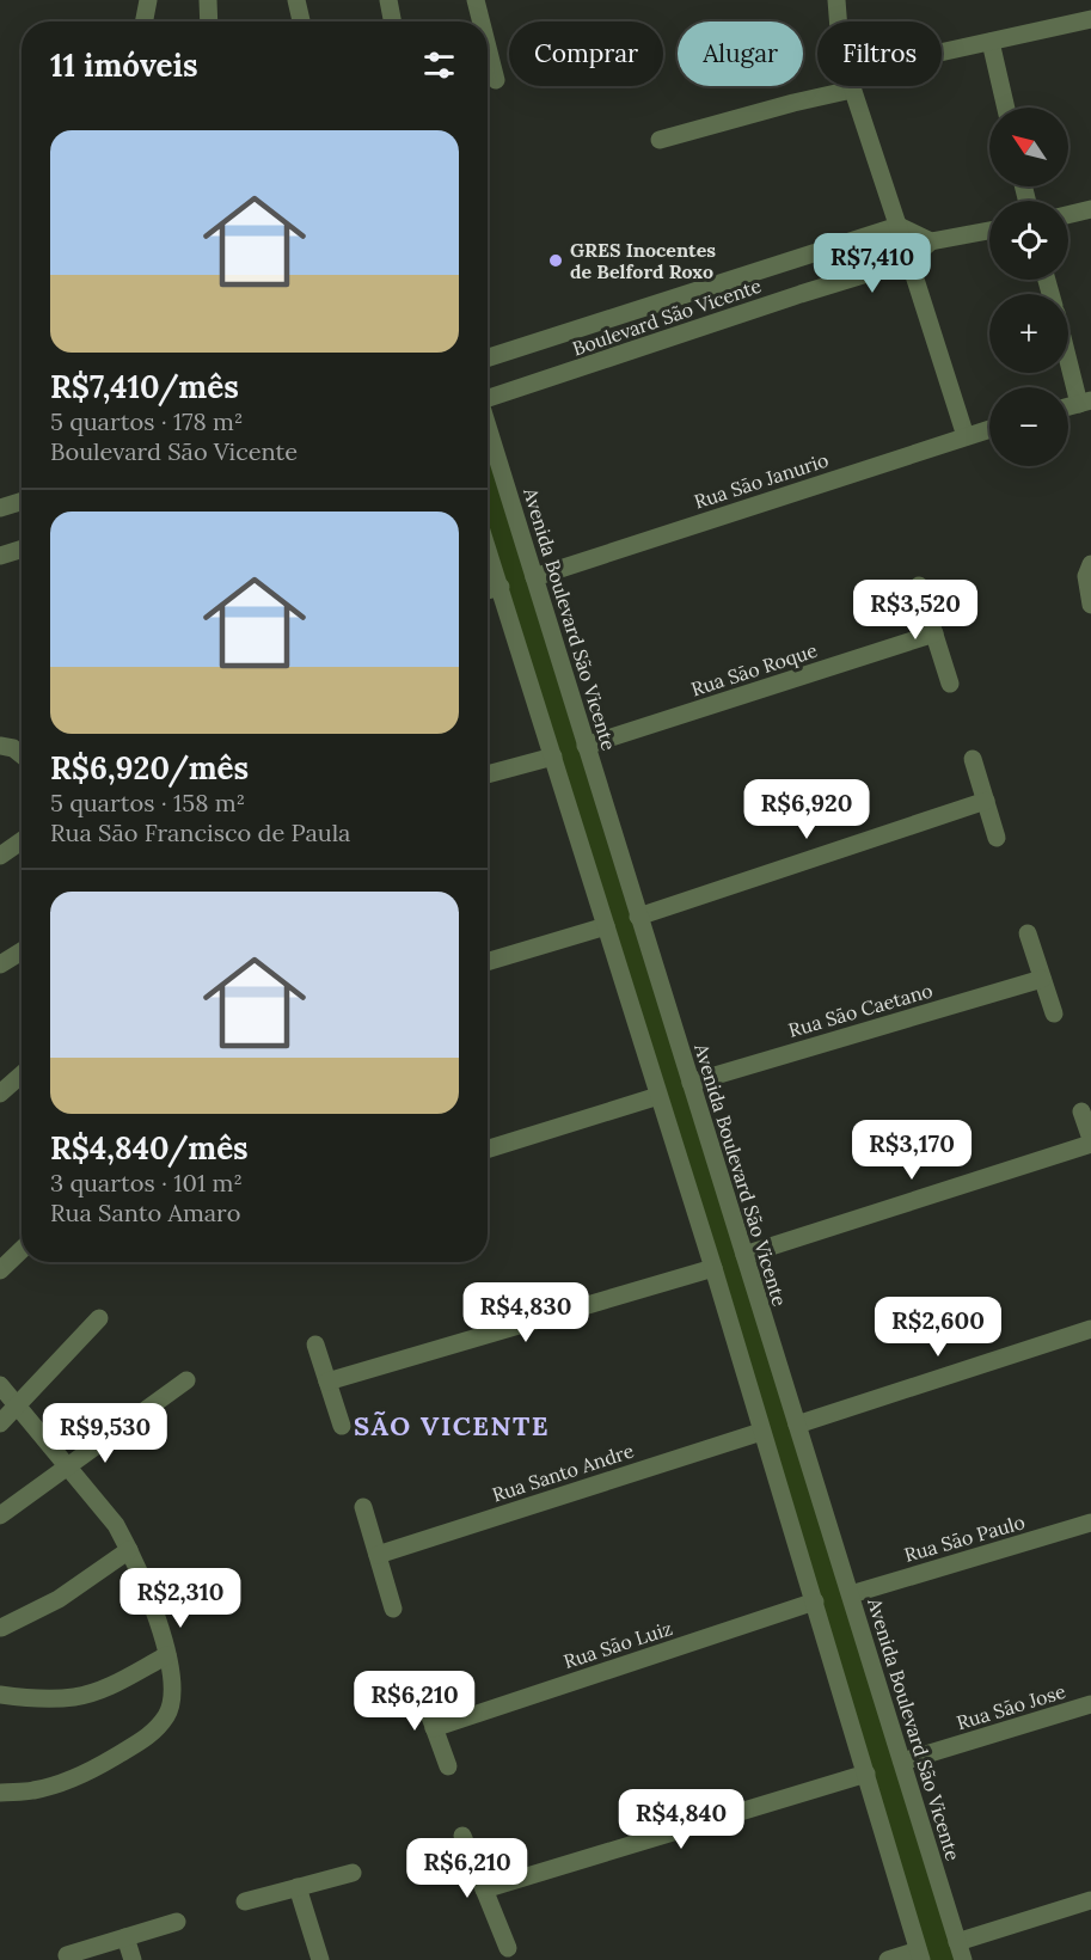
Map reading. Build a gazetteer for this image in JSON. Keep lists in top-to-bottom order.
{
  "streets": {
    "street": [
      "Boulevard São Vicente",
      "Rua Sāo Janurio",
      "Avenida Boulevard São Vicente",
      "Rua Sāo Roque",
      "Rua Sāo Caetano",
      "Rua Santo Andre",
      "Rua Sāo Paulo",
      "Rua Sāo Luiz",
      "Rua Sāo Jose"
    ]
  },
  "crossings": [
    ["Rua Sāo Janurio", "Avenida Boulevard São Vicente"],
    ["Avenida Boulevard São Vicente", "Rua Sāo Roque"],
    ["Avenida Boulevard São Vicente", "Rua Sāo Caetano"],
    ["Avenida Boulevard São Vicente", "Rua Sāo Paulo"],
    ["Avenida Boulevard São Vicente", "Rua Sāo Jose"]
  ],
  "districts": ["SÃO VICENTE"],
  "places": ["GRES Inocentes de Belford Roxo"],
  "north": "top left",
  "page": {
    "chip": ["Comprar", "Alugar", "Filtros"],
    "heading": "11 imóveis",
    "map_buttons": ["+", "−"],
    "list": [
      {
        "name": "R$7,410/mês",
        "note": "5 quartos · 178 m² · Boulevard São Vicente"
      },
      {
        "name": "R$6,920/mês",
        "note": "5 quartos · 158 m² · Rua Sāo Francisco de Paula"
      },
      {
        "name": "R$4,840/mês",
        "note": "3 quartos · 101 m² · Rua Santo Amaro"
      }
    ],
    "price": [
      "R$7,410",
      "R$3,520",
      "R$6,920",
      "R$3,170",
      "R$4,830",
      "R$2,600",
      "R$9,530",
      "R$2,310",
      "R$6,210",
      "R$4,840",
      "R$6,210"
    ]
  }
}
